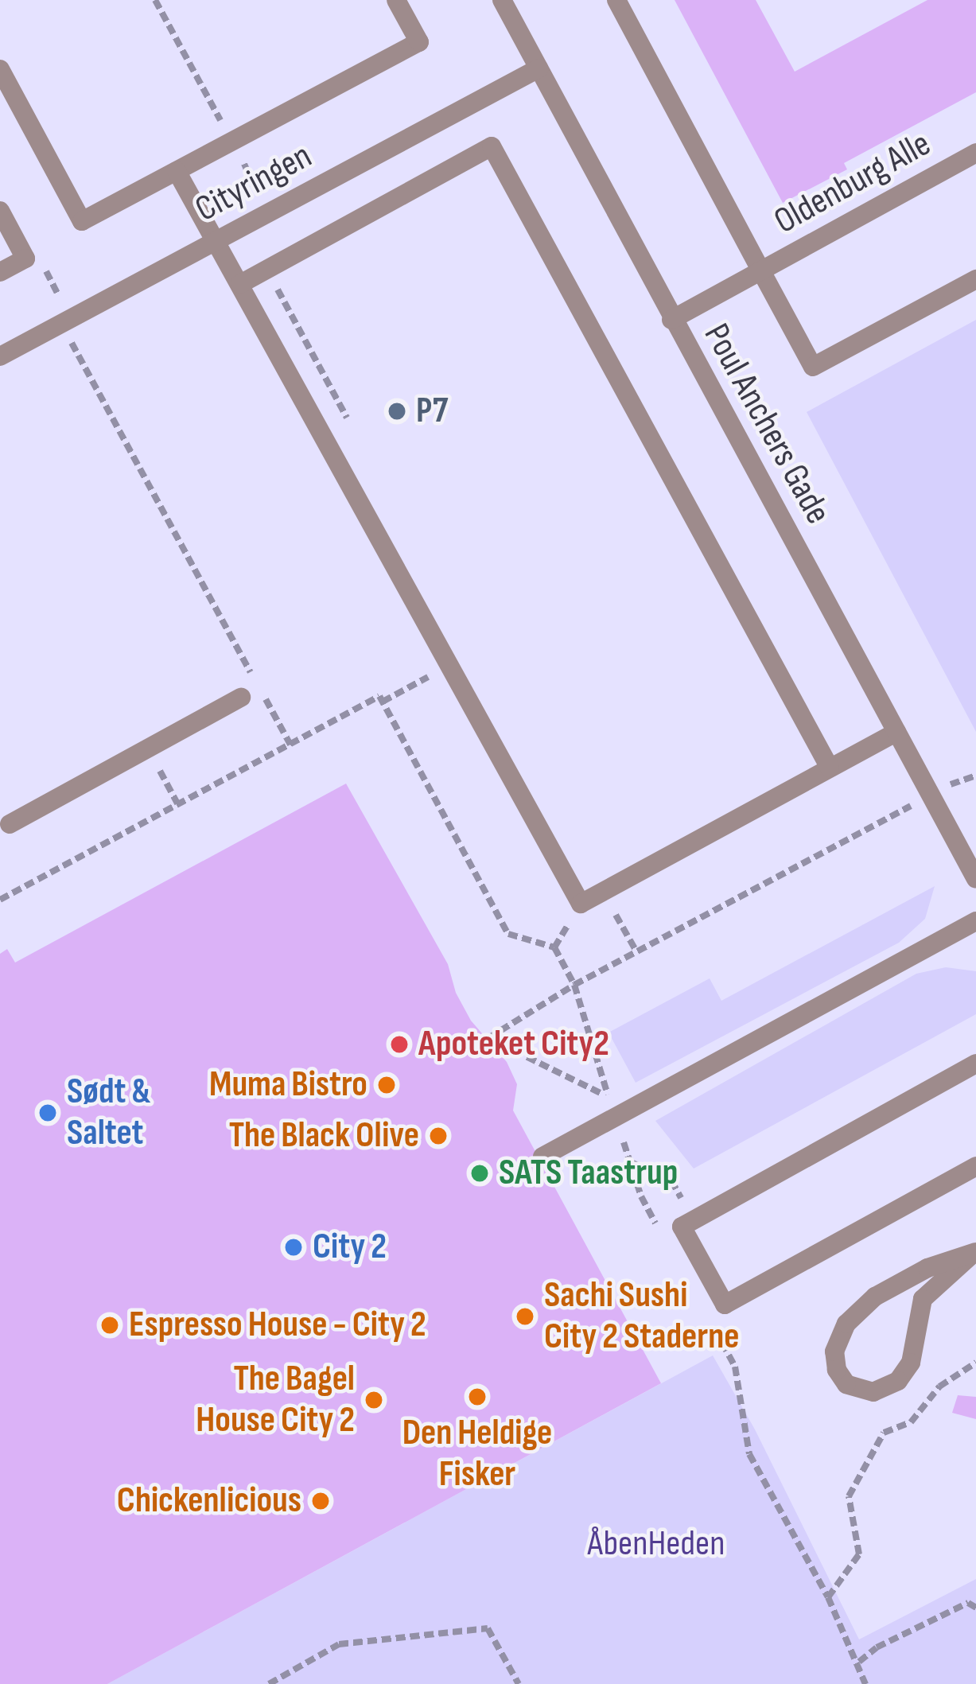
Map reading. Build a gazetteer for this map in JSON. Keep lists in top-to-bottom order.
{
  "streets": {
    "street": ["Cityringen", "Oldenburg Alle", "Poul Anchers Gade"]
  },
  "crossings": [
    ["Cityringen", "Poul Anchers Gade"],
    ["Oldenburg Alle", "Poul Anchers Gade"]
  ],
  "parks": ["ÅbenHeden"],
  "places": [
    "P7",
    "Apoteket City2",
    "Muma Bistro",
    "Sødt & Saltet",
    "The Black Olive",
    "SATS Taastrup",
    "City 2",
    "Sachi Sushi City 2 Staderne",
    "Espresso House - City 2",
    "Den Heldige Fisker",
    "The Bagel House City 2",
    "Chickenlicious"
  ]
}
